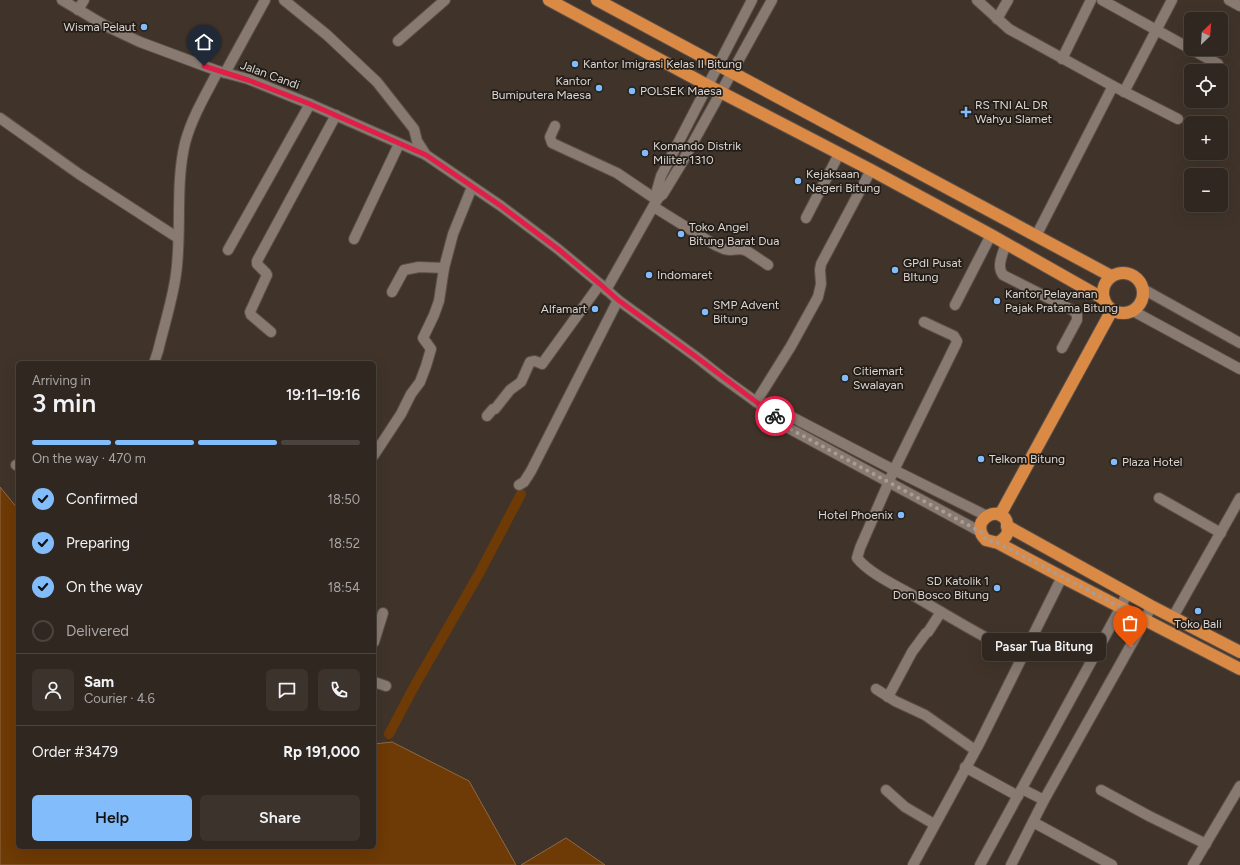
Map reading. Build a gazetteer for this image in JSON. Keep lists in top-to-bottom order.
{
  "streets": {
    "street": ["Jalan Candi"]
  },
  "places": {
    "other": [
      "Wisma Pelaut",
      "Kantor Imigrasi Kelas II Bitung",
      "Kantor Bumiputera Maesa",
      "POLSEK Maesa",
      "Komando Distrik Militer 1310",
      "Kejaksaan Negeri Bitung",
      "Toko Angel Bitung Barat Dua",
      "GPdI Pusat BItung",
      "Indomaret",
      "Kantor Pelayanan Pajak Pratama Bitung",
      "Alfamart",
      "SMP Advent Bitung",
      "Citiemart Swalayan",
      "Telkom Bitung",
      "Plaza Hotel",
      "Hotel Phoenix",
      "SD Katolik 1 Don Bosco Bitung",
      "Toko Bali",
      "Pasar Tua Bitung"
    ],
    "health": ["RS TNI AL DR Wahyu Slamet"]
  },
  "north": "top right",
  "page": {
    "map_buttons": ["+", "−"],
    "heading": ["3 min", "Arriving in", "19:11–19:16"],
    "panel": [
      "Sam",
      "Courier · 4.6",
      "Order #3479",
      "Rp 191,000"
    ],
    "bar": "On the way · 470 m",
    "list": [
      ["Confirmed", "18:50"],
      ["Preparing", "18:52"],
      ["On the way", "18:54"],
      "Delivered"
    ],
    "bubble": "Pasar Tua Bitung",
    "buttons": ["Help", "Share"]
  }
}
